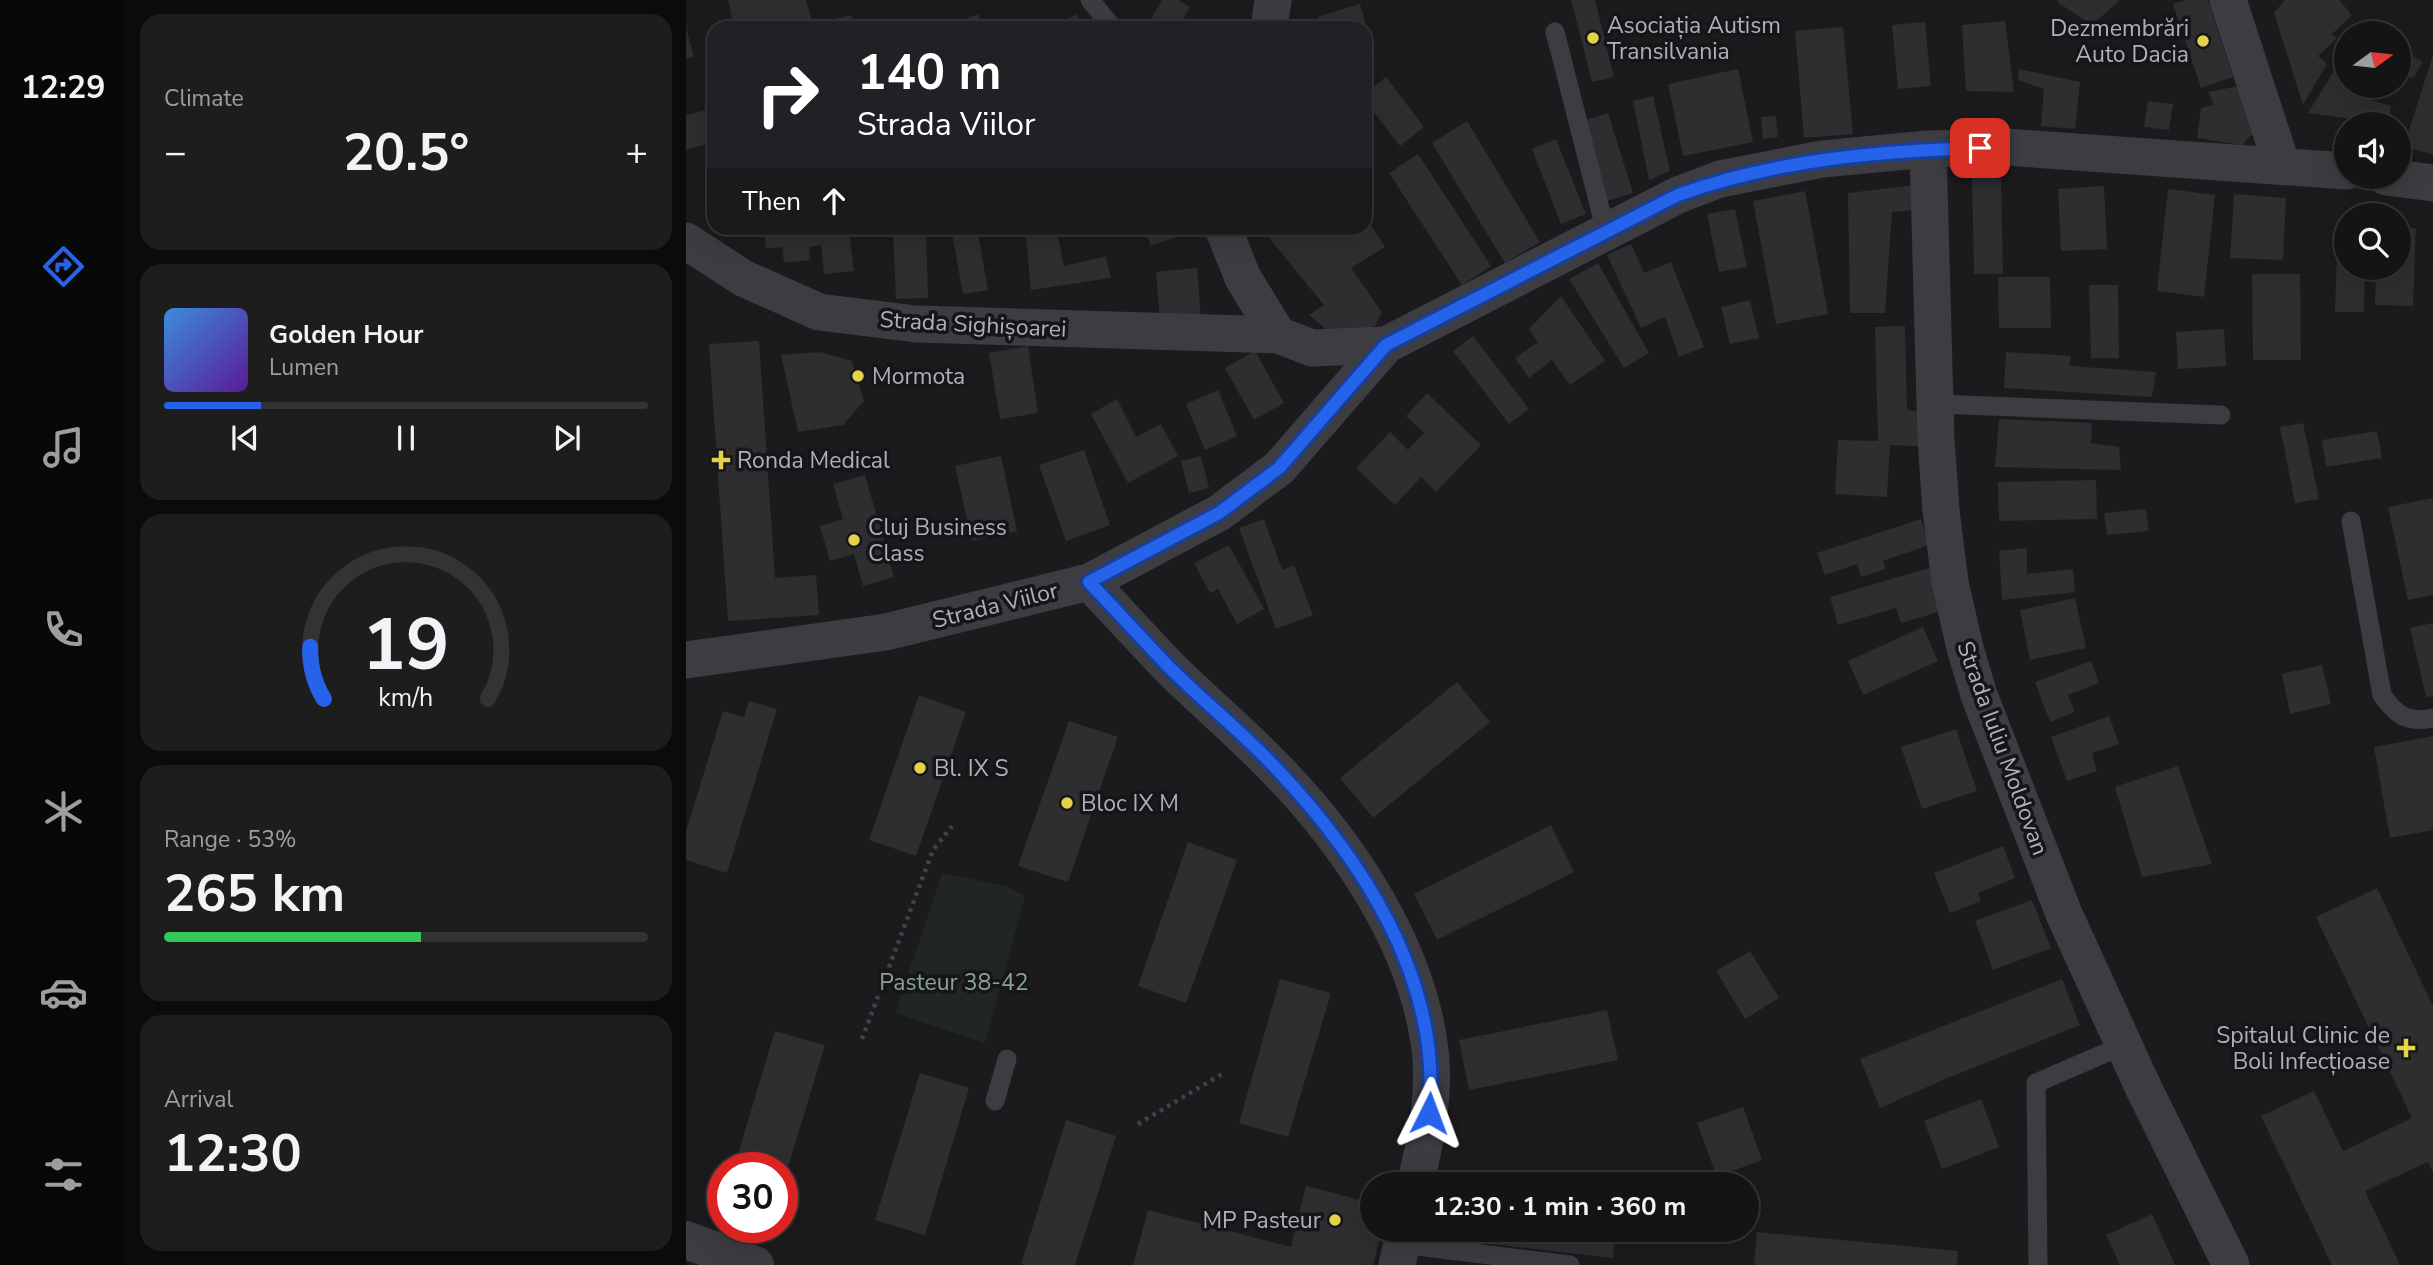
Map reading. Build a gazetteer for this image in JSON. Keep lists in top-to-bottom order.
{
  "streets": {
    "street": ["Strada Sighișoarei", "Strada Viilor", "Strada Iuliu Moldovan"]
  },
  "crossings": [
    ["Strada Sighișoarei", "Strada Viilor"]
  ],
  "parks": ["Pasteur 38-42"],
  "places": {
    "other": [
      "Asociația Autism Transilvania",
      "Dezmembrări Auto Dacia",
      "Mormota",
      "Cluj Business Class",
      "Bl. IX S",
      "Bloc IX M",
      "MP Pasteur"
    ],
    "health": ["Ronda Medical", "Spitalul Clinic de Boli Infecțioase"]
  },
  "north": "right",
  "page": {
    "tabs": "12:29",
    "tile": [
      "Climate",
      ["Range · 53%", "265 km"],
      ["Arrival", "12:30"]
    ],
    "turn": ["140 m", "Strada Viilor"],
    "heat": ["−", "20.5°", "+"],
    "then": "Then",
    "song": ["Golden Hour", "Lumen"],
    "limit": "30",
    "trip": "12:30 · 1 min · 360 m",
    "gauge": ["19", "km/h"]
  }
}
